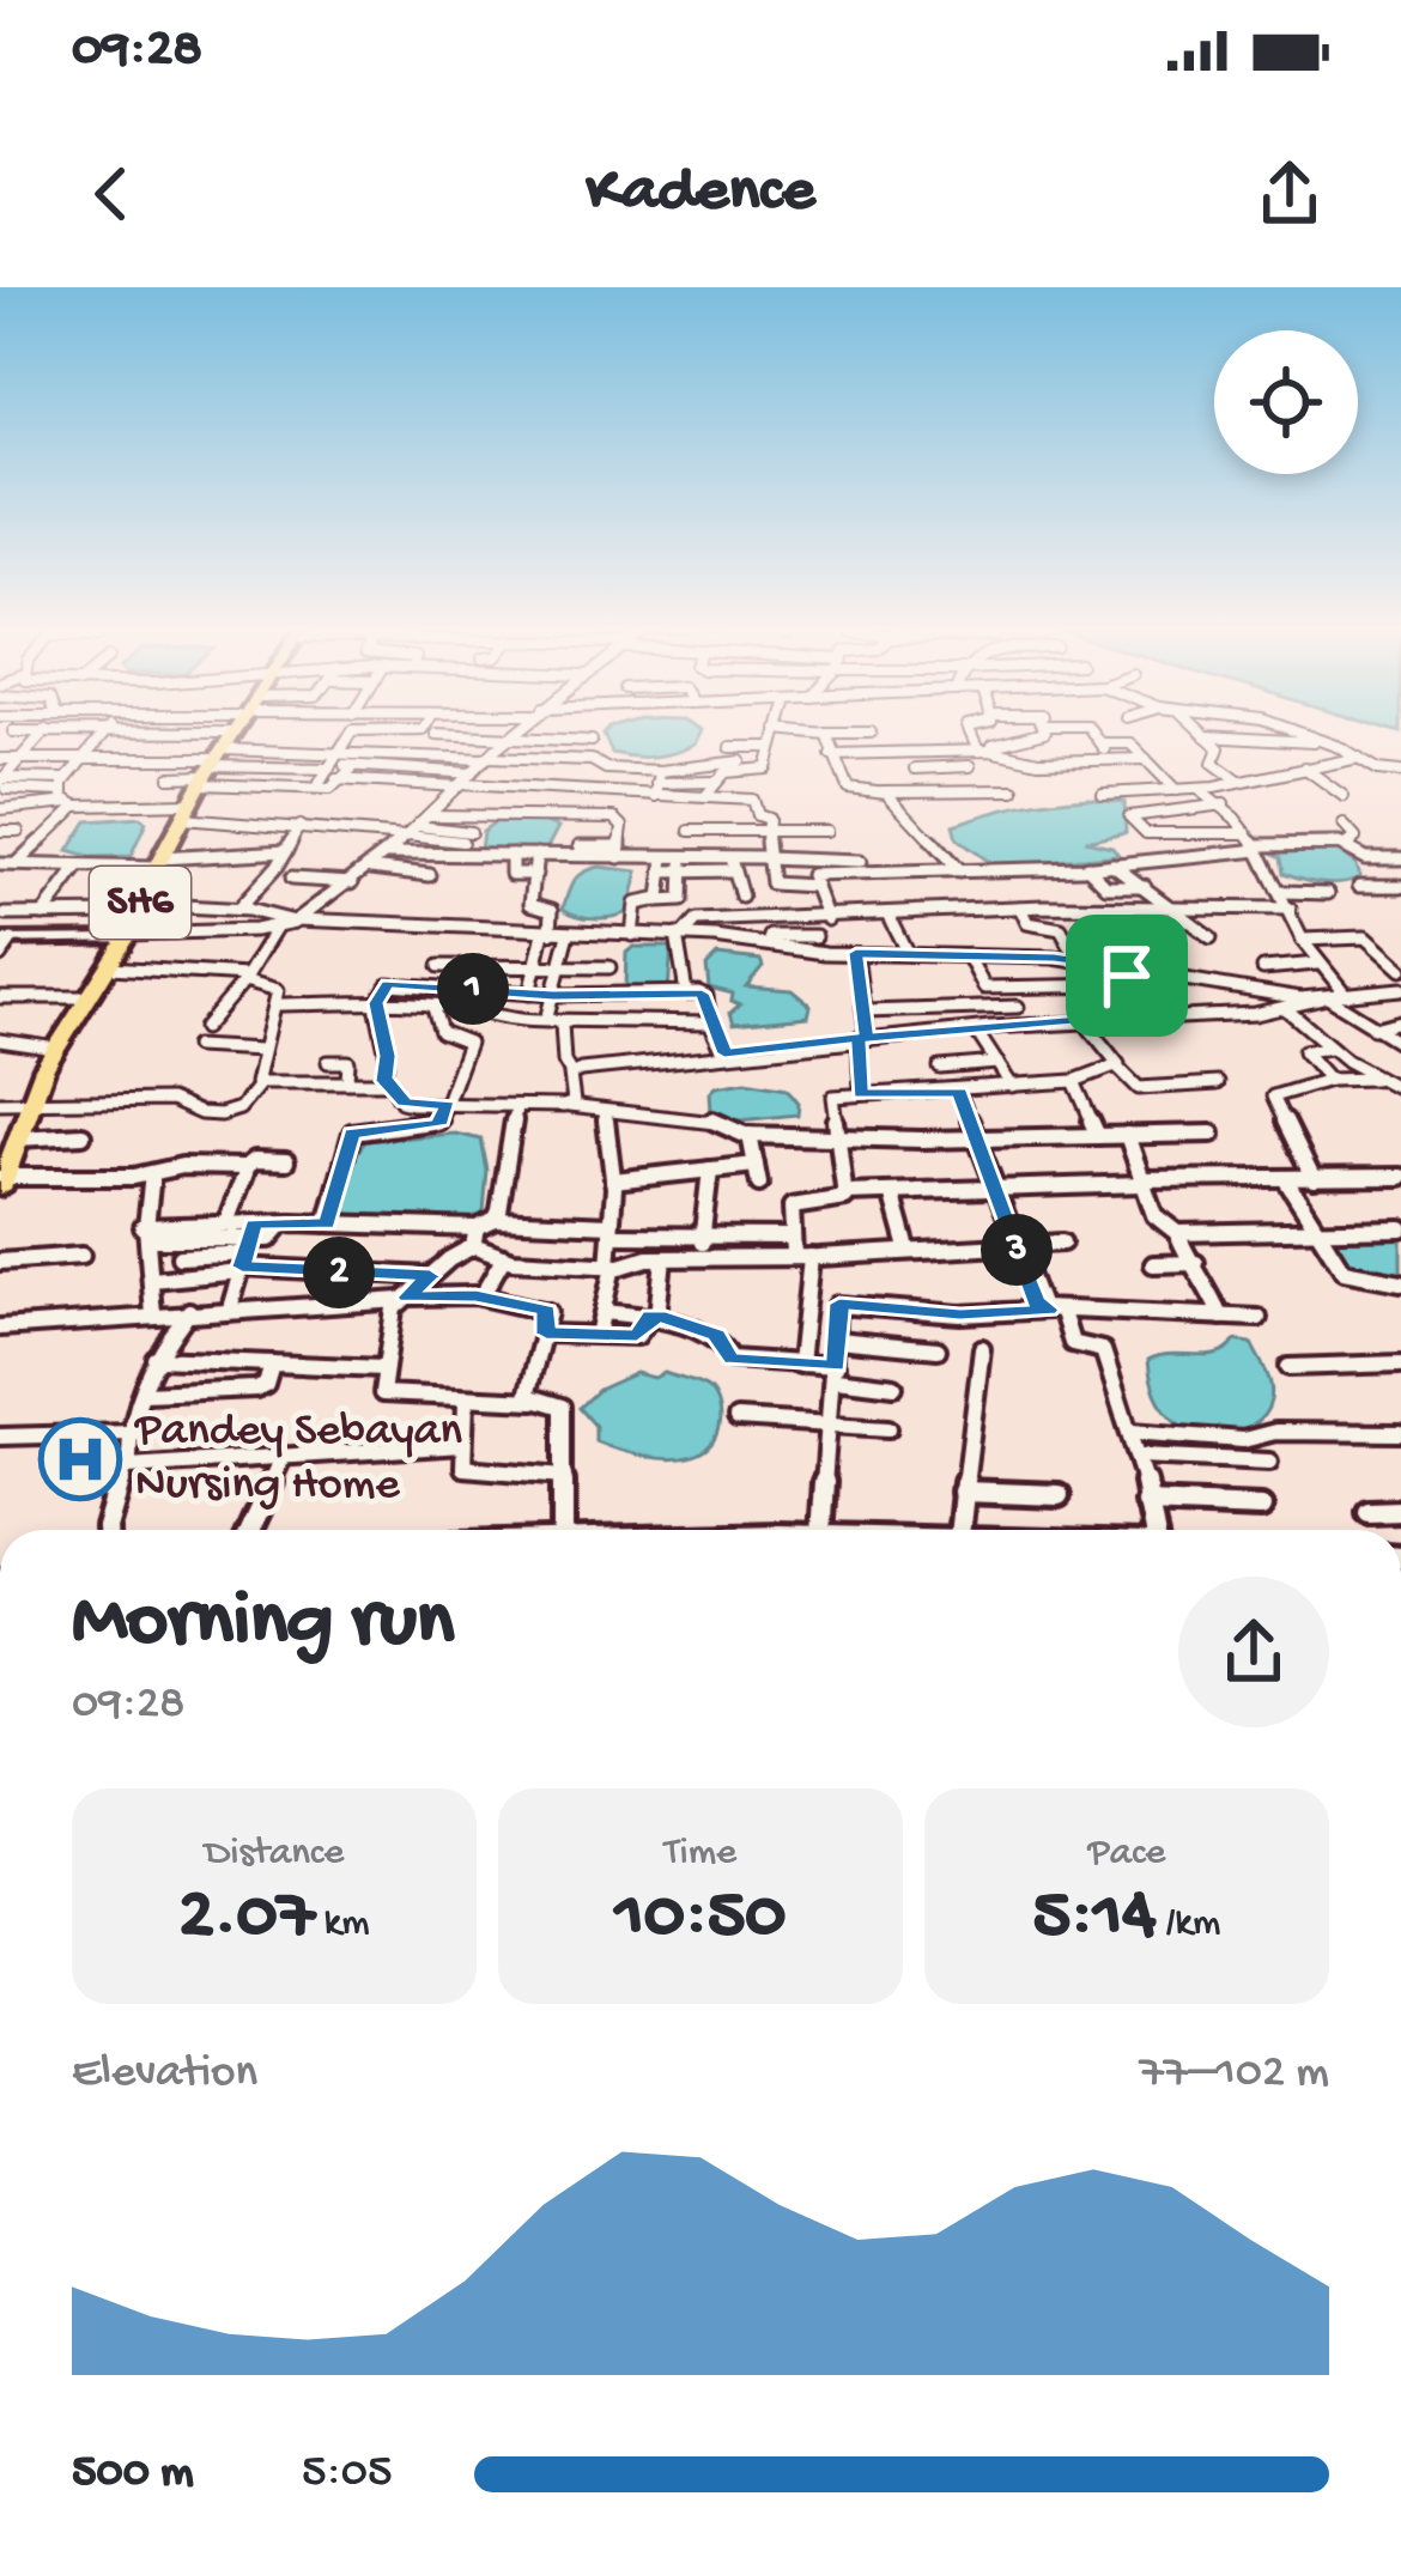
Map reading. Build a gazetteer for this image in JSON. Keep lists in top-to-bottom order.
{
  "streets": {
    "main road": ["SH6"]
  },
  "places": {
    "hospital": ["Pandey Sebayan Nursing Home"]
  },
  "page": {
    "status": "09:28",
    "header": "Kadence",
    "pins": ["1", "3", "2"],
    "heading": ["Morning run", "09:28"],
    "stats": [
      ["Distance", "2.07 km"],
      ["Time", "10:50"],
      ["Pace", "5:14 /km"]
    ],
    "chart": ["Elevation", "77–102 m"],
    "list": [
      {
        "name": "500 m",
        "note": "5:05"
      }
    ]
  }
}
